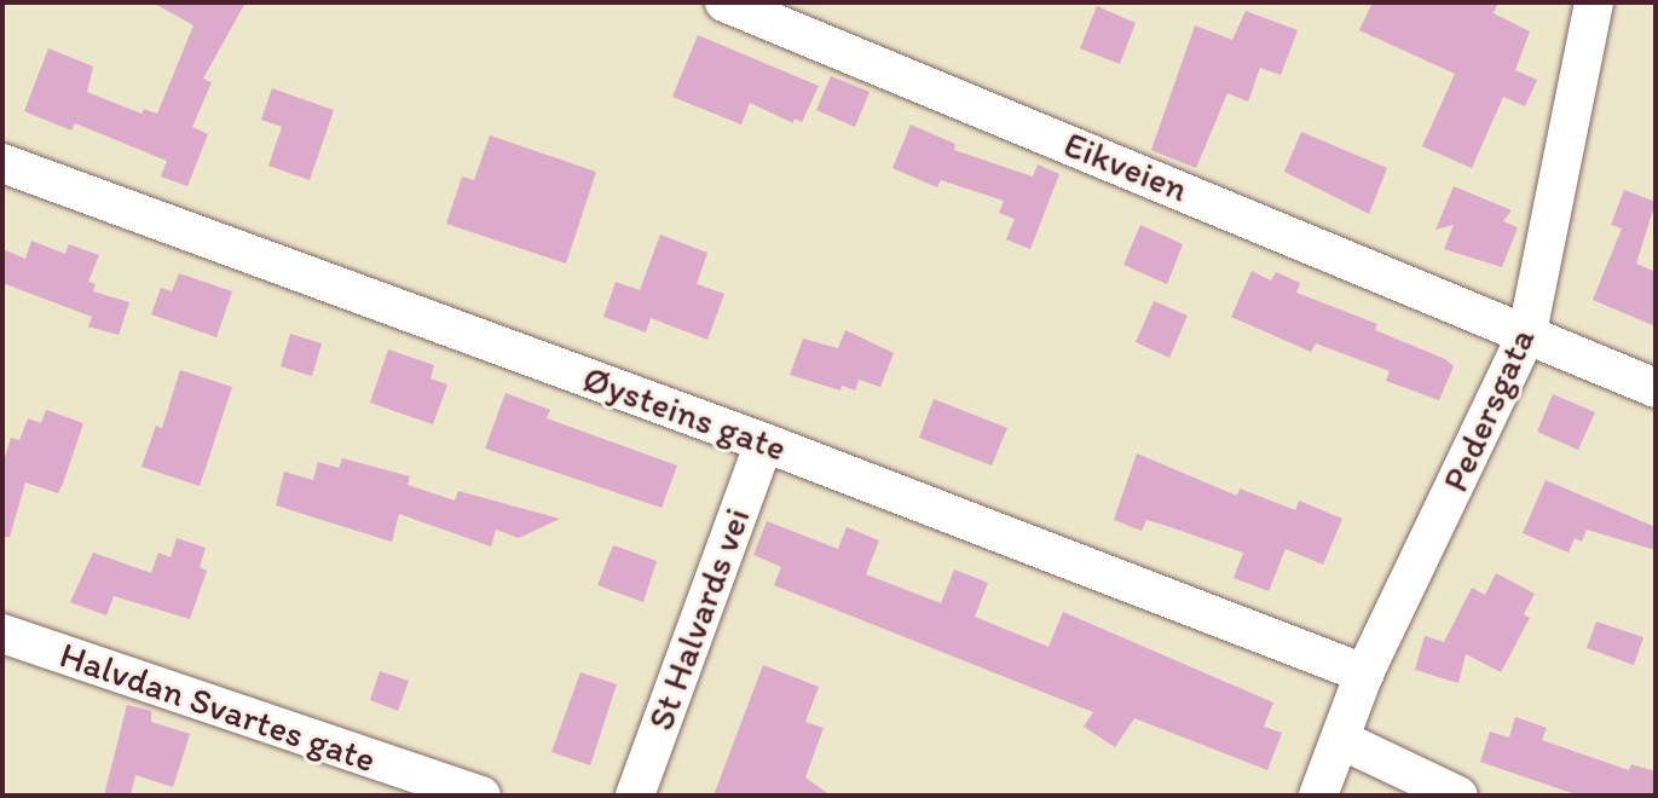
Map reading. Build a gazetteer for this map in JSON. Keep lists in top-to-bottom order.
{
  "streets": {
    "street": [
      "Eikveien",
      "Pedersgata",
      "Øysteins gate",
      "St Halvards vei",
      "Halvdan Svartes gate"
    ]
  },
  "crossings": [
    ["Eikveien", "Pedersgata"],
    ["Pedersgata", "Øysteins gate"],
    ["Øysteins gate", "St Halvards vei"]
  ]
}
